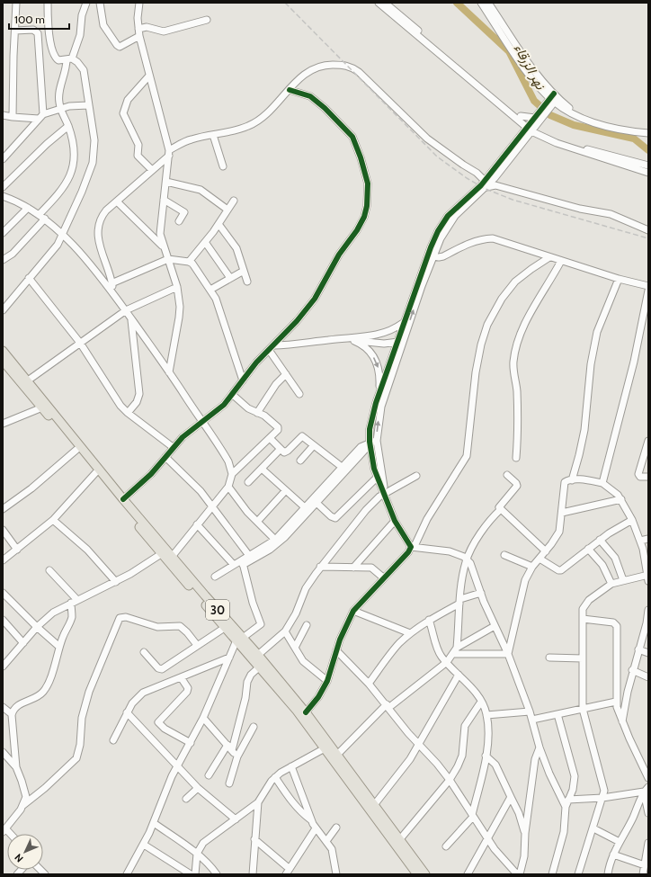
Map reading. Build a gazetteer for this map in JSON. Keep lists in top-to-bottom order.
{
  "streets": {
    "main road": ["30"]
  },
  "water": ["نهر الزرقاء"],
  "scale_bar": "100 m",
  "north": "bottom left"
}
